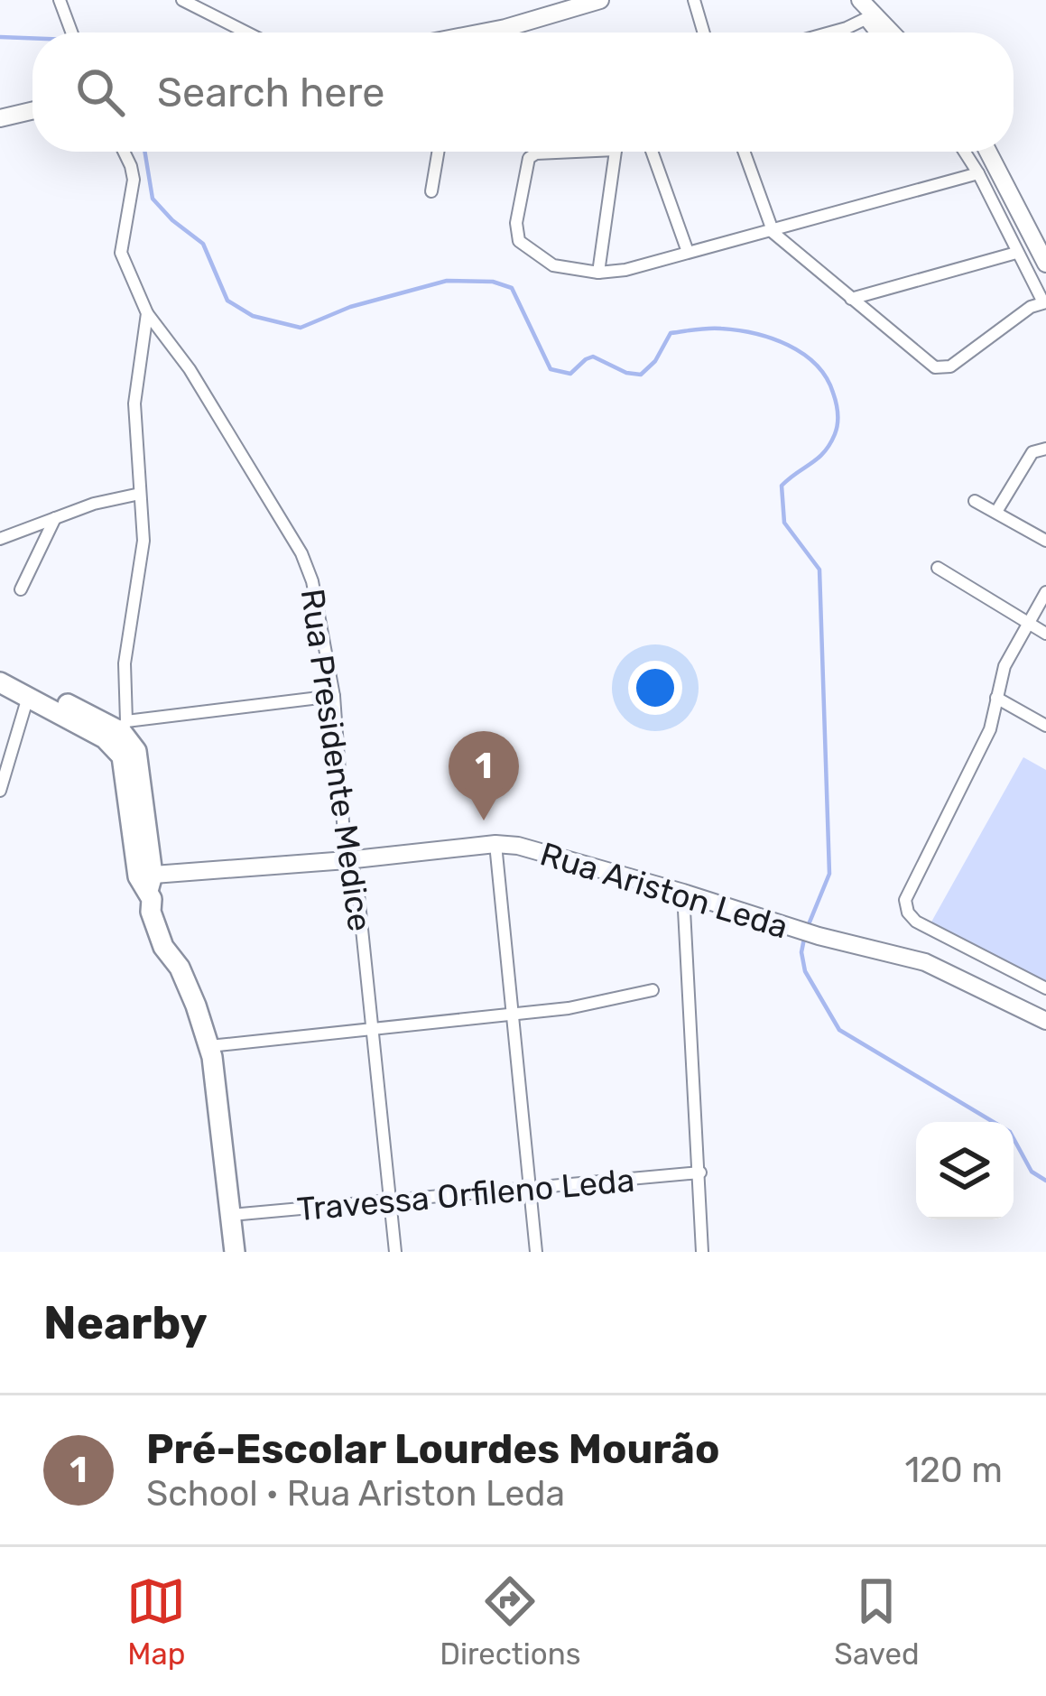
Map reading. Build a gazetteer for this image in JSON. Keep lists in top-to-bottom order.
{
  "streets": {
    "street": ["Rua Presidente Medice", "Rua Ariston Leda", "Travessa Orfileno Leda"]
  },
  "crossings": [
    ["Rua Presidente Medice", "Rua Ariston Leda"],
    ["Rua Presidente Medice", "Travessa Orfileno Leda"]
  ],
  "page": {
    "search": "Search here",
    "pins": "1",
    "heading": "Nearby",
    "list": [
      {
        "mark": "1",
        "name": "Pré-Escolar Lourdes Mourão",
        "note": "School · Rua Ariston Leda",
        "value": "120 m"
      }
    ],
    "nav": ["Map", "Directions", "Saved"]
  }
}
